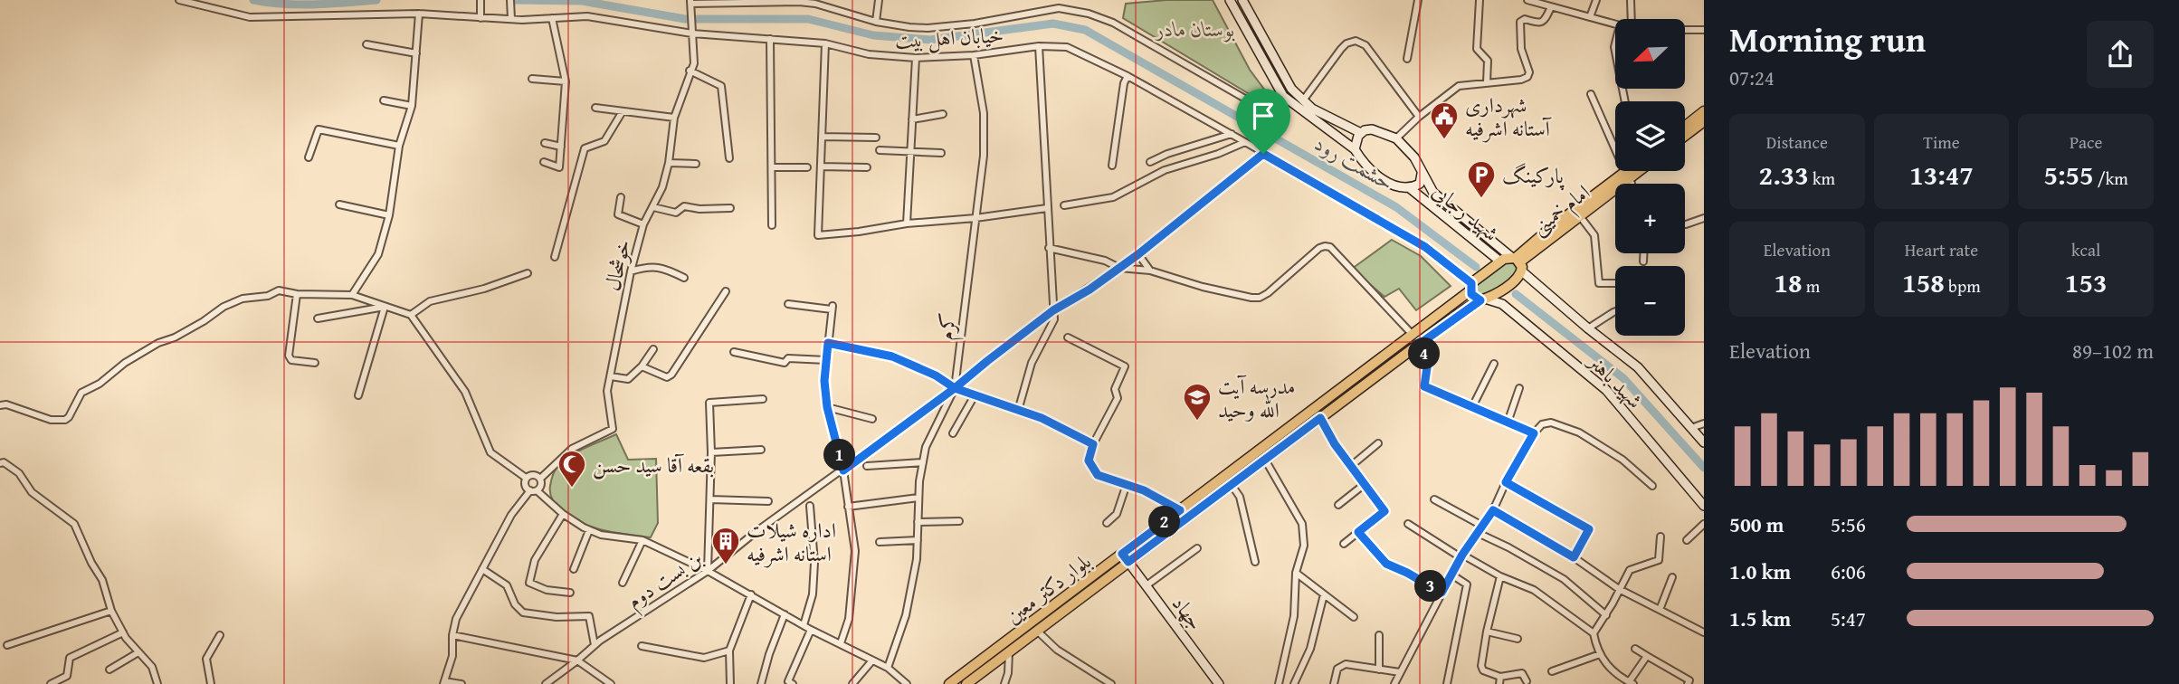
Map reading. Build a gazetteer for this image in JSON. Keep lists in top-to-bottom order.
{
  "streets": {
    "main road": [
      "امام خمینی",
      "شهید رجایی",
      "شهید باهنر",
      "بلوار دکتر معین",
      "جهاد"
    ],
    "street": [
      "خیابان اهل بیت",
      "خوشحال",
      "کرم",
      "بن بست دوم"
    ]
  },
  "crossings": [
    ["خیابان اهل بیت", "خوشحال"],
    ["خیابان اهل بیت", "کرم"],
    ["خیابان اهل بیت", "بن بست دوم"],
    ["خیابان اهل بیت", "بلوار دکتر معین"],
    ["امام خمینی", "شهید رجایی"],
    ["امام خمینی", "بلوار دکتر معین"],
    ["شهید رجایی", "بلوار دکتر معین"],
    ["کرم", "بن بست دوم"],
    ["شهید باهنر", "بلوار دکتر معین"],
    ["بلوار دکتر معین", "جهاد"]
  ],
  "water": ["حشمت رود"],
  "parks": ["بوستان مادر"],
  "places": {
    "public building": ["شهرداری آستانه اشرفیه"],
    "parking": ["پارکینگ"],
    "school or university": ["مدرسه آیت الله وحید"],
    "mosque": ["بقعه آقا سید حسن"],
    "building": ["اداره شیلات استانه اشرفیه"]
  },
  "north": "bottom left",
  "page": {
    "heading": ["Morning run", "07:24"],
    "map_buttons": ["+", "−"],
    "stats": [
      ["Distance", "2.33 km"],
      ["Time", "13:47"],
      ["Pace", "5:55 /km"],
      ["Elevation", "18 m"],
      ["Heart rate", "158 bpm"],
      ["kcal", "153"]
    ],
    "chart": ["Elevation", "89–102 m"],
    "pins": [
      "4",
      "1",
      "2",
      "3"
    ],
    "list": [
      {
        "name": "500 m",
        "note": "5:56"
      },
      {
        "name": "1.0 km",
        "note": "6:06"
      },
      {
        "name": "1.5 km",
        "note": "5:47"
      }
    ]
  }
}
